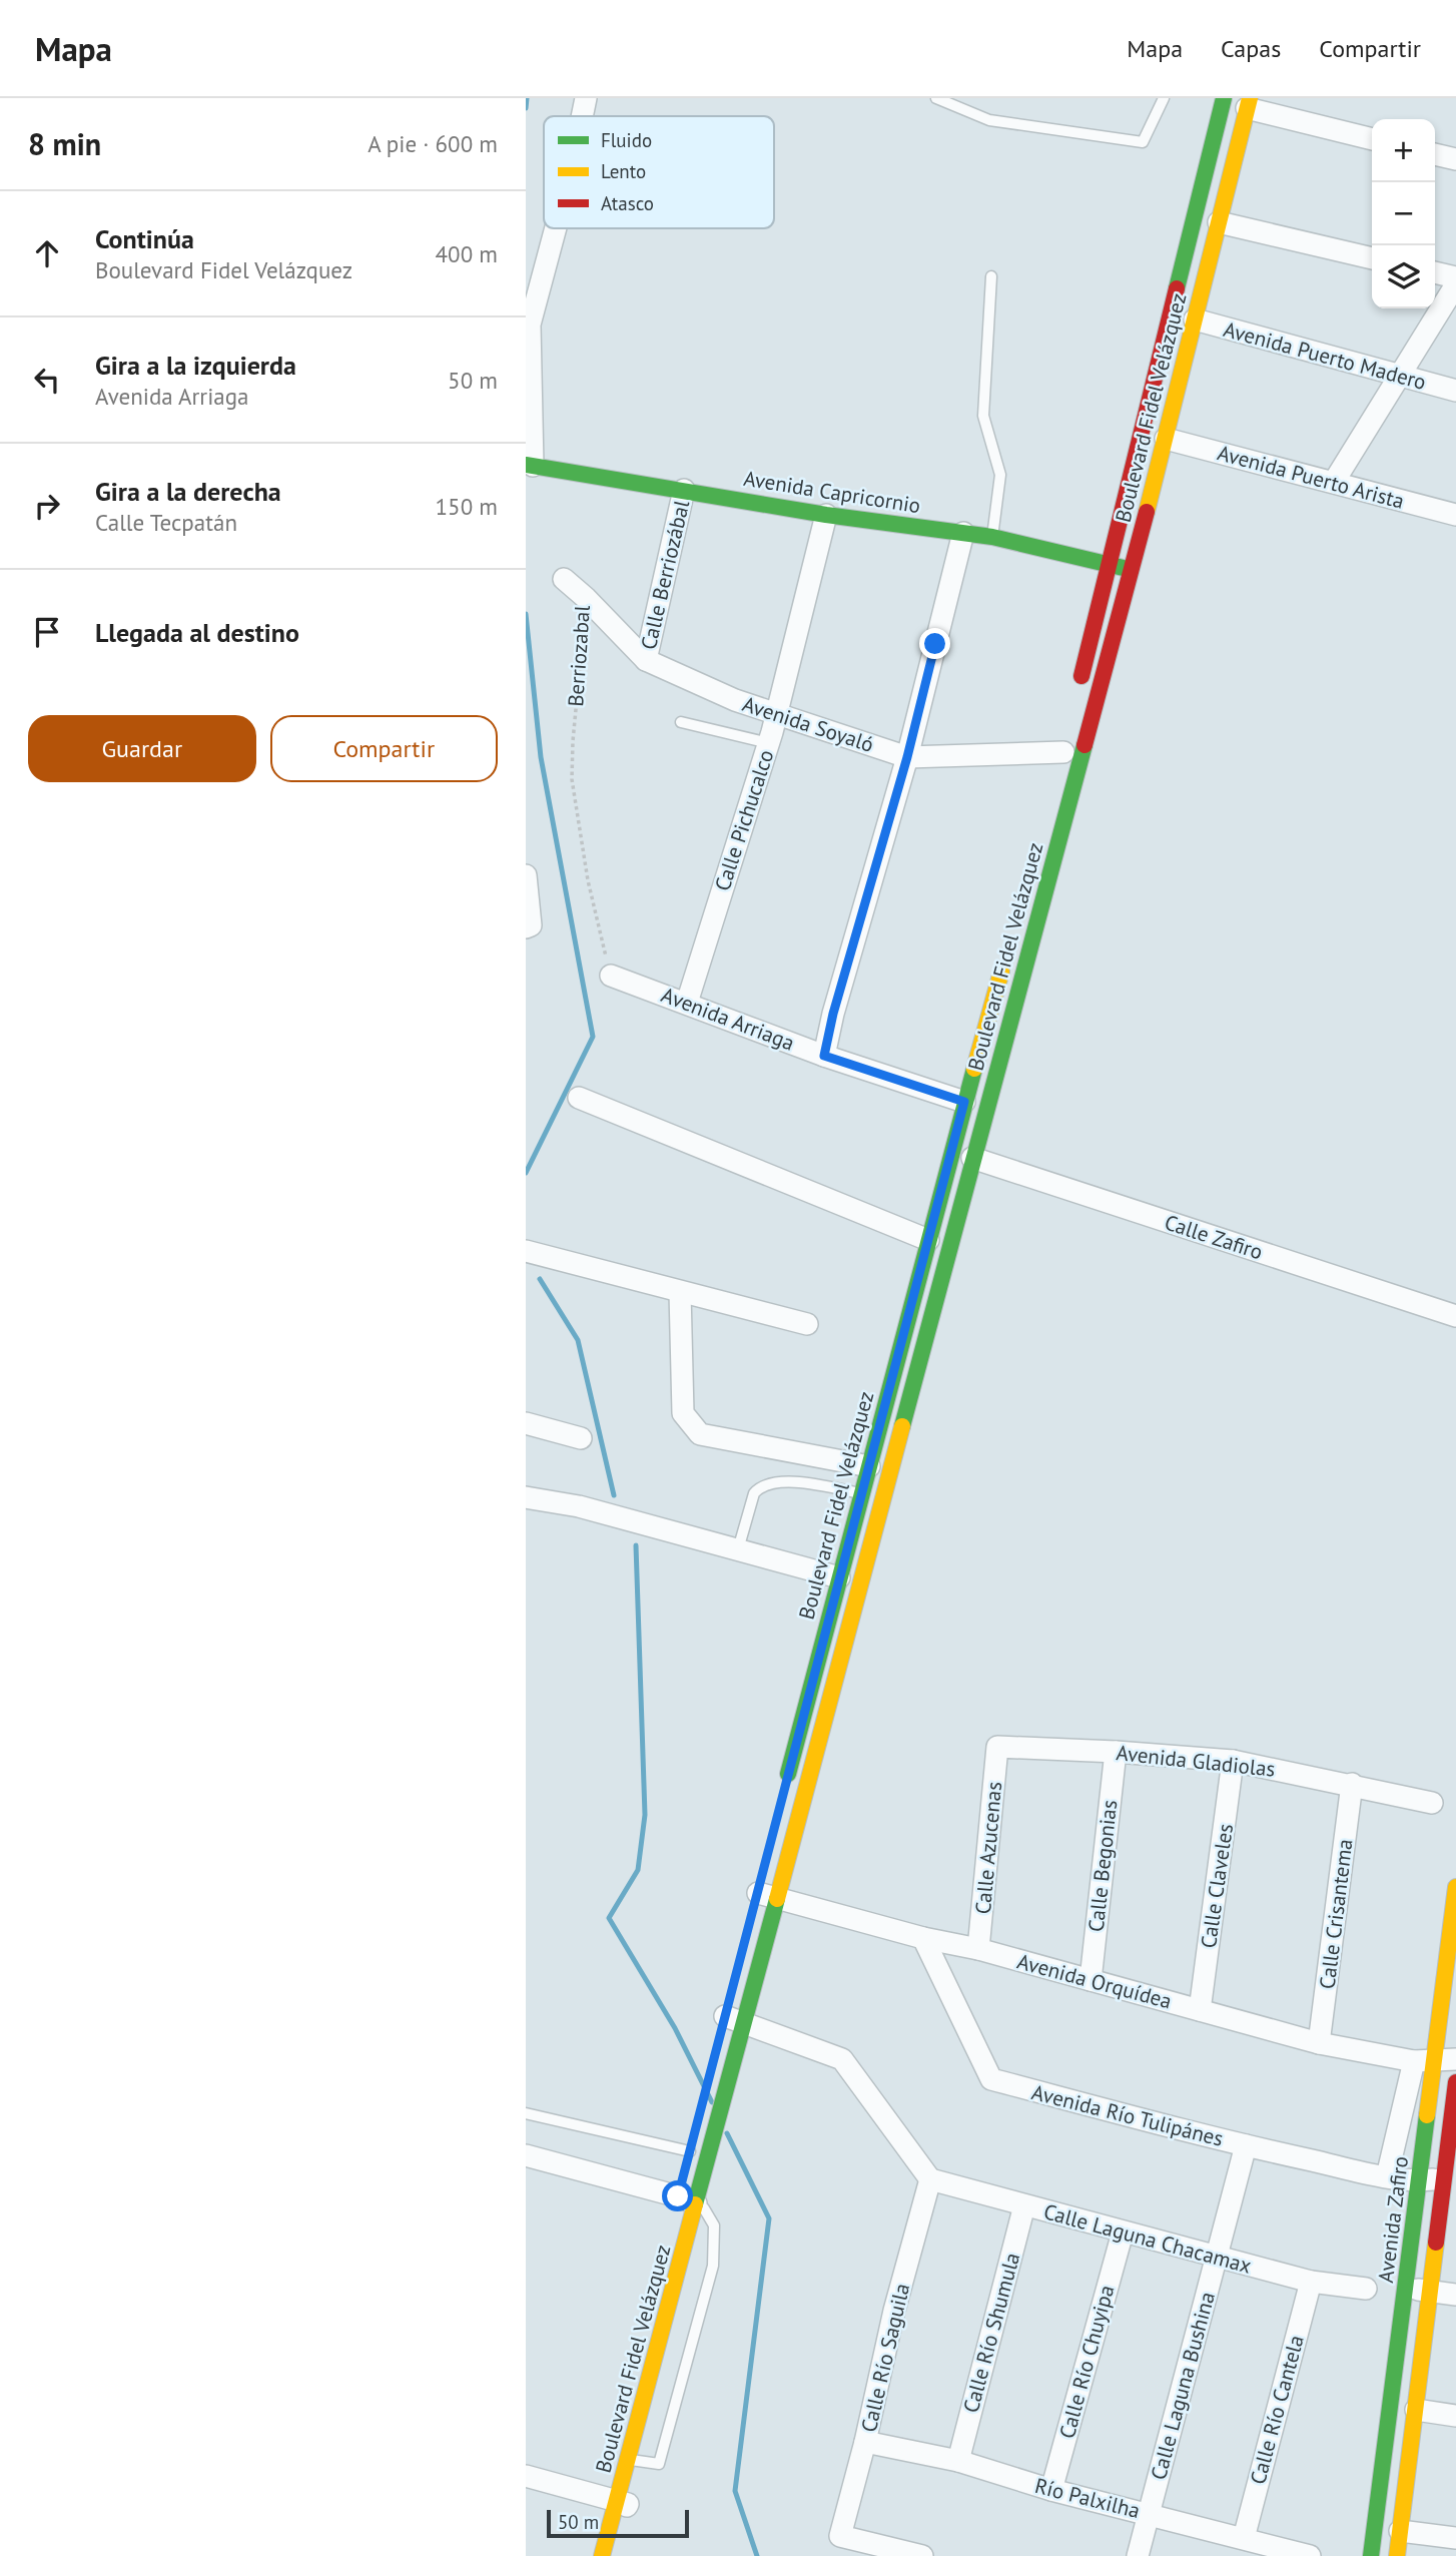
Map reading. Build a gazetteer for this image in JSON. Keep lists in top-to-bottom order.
{
  "streets": {
    "main road": ["Boulevard Fidel Velázquez", "Avenida Capricornio", "Avenida Zafiro"],
    "street": [
      "Avenida Puerto Madero",
      "Avenida Puerto Arista",
      "Calle Berriozábal",
      "Berriozabal",
      "Avenida Soyaló",
      "Calle Pichucalco",
      "Avenida Arriaga",
      "Calle Zafiro",
      "Avenida Gladiolas",
      "Calle Azucenas",
      "Calle Begonias",
      "Calle Claveles",
      "Calle Crisantema",
      "Avenida Orquídea",
      "Avenida Río Tulipánes",
      "Calle Laguna Chacamax",
      "Calle Río Shumula",
      "Calle Río Saguila",
      "Calle Río Chuyipa",
      "Calle Laguna Bushina",
      "Calle Río Cantela",
      "Río Palxilha"
    ]
  },
  "crossings": [
    ["Avenida Puerto Madero", "Boulevard Fidel Velázquez"],
    ["Boulevard Fidel Velázquez", "Avenida Puerto Arista"],
    ["Boulevard Fidel Velázquez", "Avenida Capricornio"],
    ["Boulevard Fidel Velázquez", "Avenida Arriaga"],
    ["Boulevard Fidel Velázquez", "Calle Zafiro"],
    ["Boulevard Fidel Velázquez", "Avenida Orquídea"],
    ["Avenida Capricornio", "Calle Berriozábal"],
    ["Avenida Capricornio", "Calle Pichucalco"],
    ["Calle Berriozábal", "Avenida Soyaló"],
    ["Berriozabal", "Avenida Soyaló"],
    ["Berriozabal", "Avenida Arriaga"],
    ["Avenida Soyaló", "Calle Pichucalco"],
    ["Calle Pichucalco", "Avenida Arriaga"],
    ["Avenida Gladiolas", "Calle Azucenas"],
    ["Avenida Gladiolas", "Calle Begonias"],
    ["Avenida Gladiolas", "Calle Claveles"],
    ["Avenida Gladiolas", "Calle Crisantema"],
    ["Calle Azucenas", "Avenida Orquídea"],
    ["Calle Begonias", "Avenida Orquídea"],
    ["Calle Claveles", "Avenida Orquídea"],
    ["Calle Crisantema", "Avenida Orquídea"],
    ["Avenida Orquídea", "Avenida Río Tulipánes"],
    ["Avenida Orquídea", "Avenida Zafiro"],
    ["Avenida Río Tulipánes", "Avenida Zafiro"],
    ["Avenida Río Tulipánes", "Calle Laguna Bushina"],
    ["Calle Laguna Chacamax", "Calle Río Shumula"],
    ["Calle Laguna Chacamax", "Calle Río Saguila"],
    ["Calle Laguna Chacamax", "Calle Río Chuyipa"],
    ["Calle Laguna Chacamax", "Calle Laguna Bushina"],
    ["Calle Laguna Chacamax", "Calle Río Cantela"],
    ["Calle Río Shumula", "Río Palxilha"],
    ["Calle Río Saguila", "Río Palxilha"],
    ["Calle Río Chuyipa", "Río Palxilha"],
    ["Calle Laguna Bushina", "Río Palxilha"],
    ["Calle Río Cantela", "Río Palxilha"]
  ],
  "legend": ["Fluido", "Lento", "Atasco"],
  "scale_bar": "50 m",
  "page": {
    "header": "Mapa",
    "nav": ["Mapa", "Capas", "Compartir"],
    "heading": ["8 min", "A pie · 600 m"],
    "map_buttons": ["+", "−"],
    "list": [
      ["Continúa", "Boulevard Fidel Velázquez", "400 m"],
      ["Gira a la izquierda", "Avenida Arriaga", "50 m"],
      ["Gira a la derecha", "Calle Tecpatán", "150 m"],
      "Llegada al destino"
    ],
    "buttons": ["Guardar", "Compartir"],
    "scale": "50 m"
  }
}
